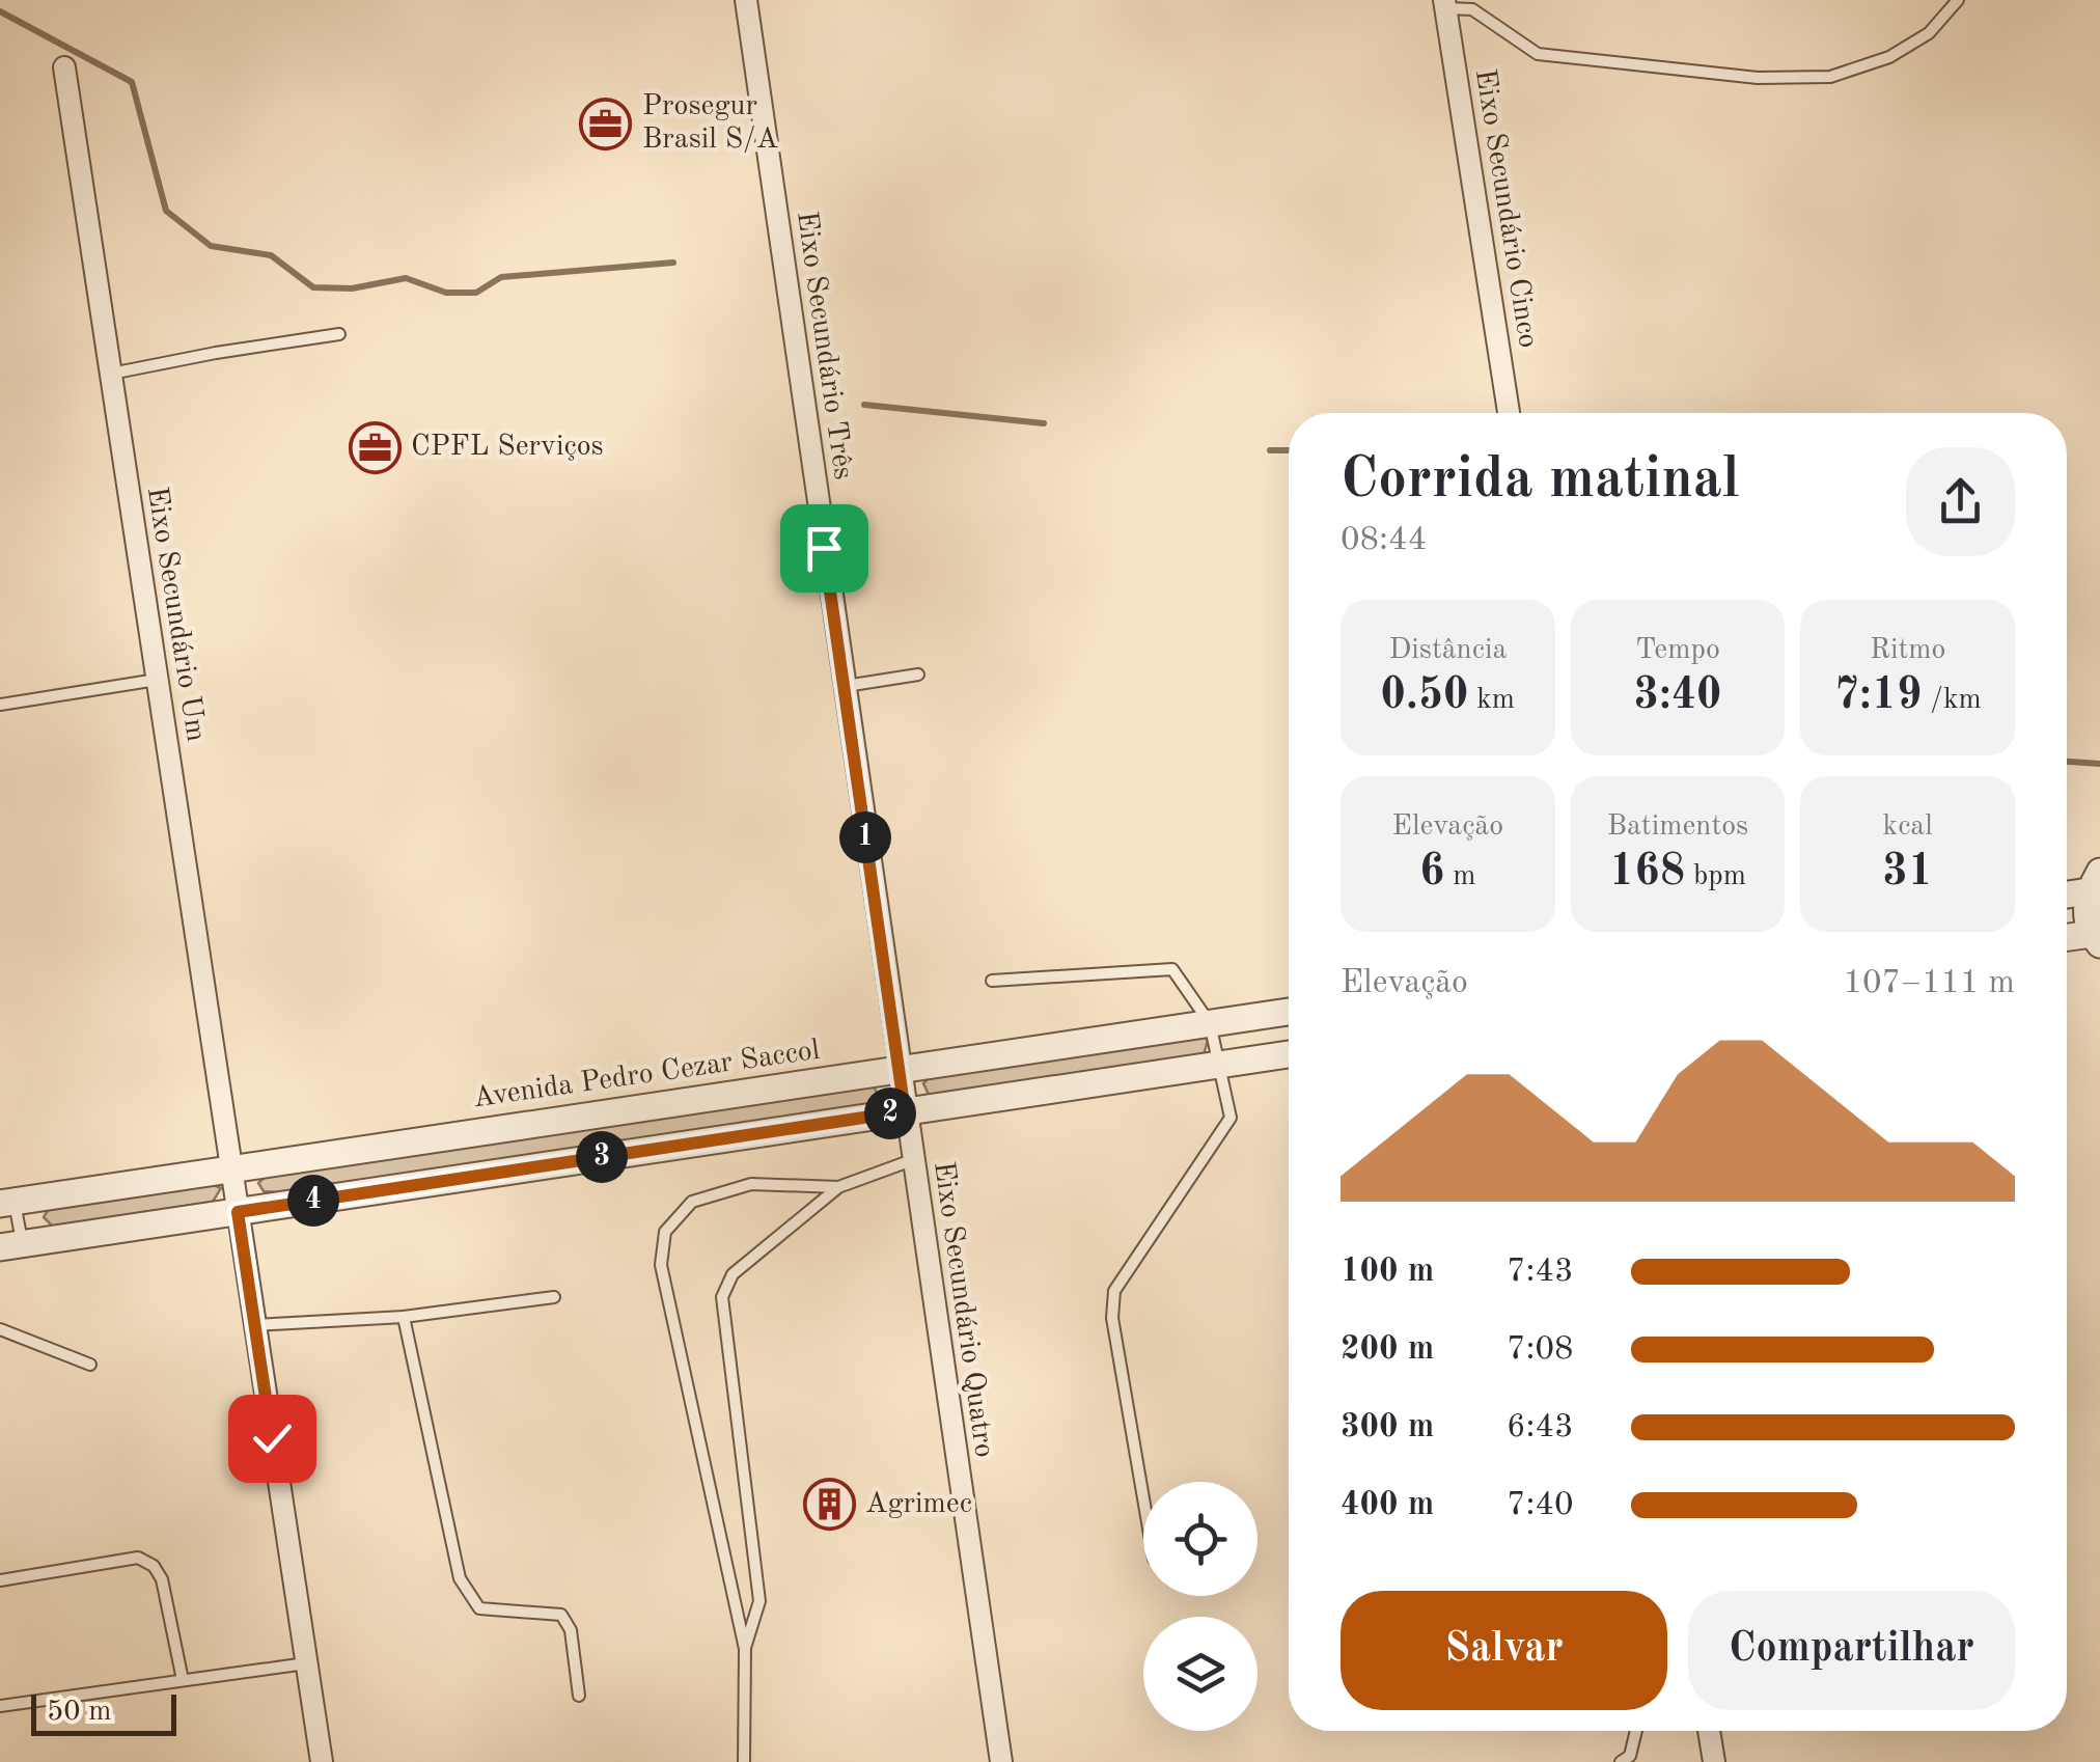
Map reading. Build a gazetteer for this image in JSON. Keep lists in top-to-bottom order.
{
  "streets": {
    "street": [
      "Eixo Secundário Cinco",
      "Eixo Secundário Três",
      "Eixo Secundário Um",
      "Avenida Pedro Cezar Saccol",
      "Eixo Secundário Quatro"
    ]
  },
  "crossings": [
    ["Eixo Secundário Três", "Avenida Pedro Cezar Saccol"],
    ["Eixo Secundário Três", "Eixo Secundário Quatro"],
    ["Eixo Secundário Um", "Avenida Pedro Cezar Saccol"],
    ["Avenida Pedro Cezar Saccol", "Eixo Secundário Quatro"]
  ],
  "places": {
    "office": ["Prosegur Brasil S/A", "CPFL Serviços"],
    "building": ["Agrimec"]
  },
  "scale_bar": "50 m",
  "page": {
    "heading": ["Corrida matinal", "08:44"],
    "stats": [
      ["Distância", "0.50 km"],
      ["Tempo", "3:40"],
      ["Ritmo", "7:19 /km"],
      ["Elevação", "6 m"],
      ["Batimentos", "168 bpm"],
      ["kcal", "31"]
    ],
    "pins": [
      "1",
      "2",
      "3",
      "4"
    ],
    "chart": ["Elevação", "107–111 m"],
    "list": [
      {
        "name": "100 m",
        "note": "7:43"
      },
      {
        "name": "200 m",
        "note": "7:08"
      },
      {
        "name": "300 m",
        "note": "6:43"
      },
      {
        "name": "400 m",
        "note": "7:40"
      }
    ],
    "buttons": ["Salvar", "Compartilhar"],
    "scale": "50 m"
  }
}
